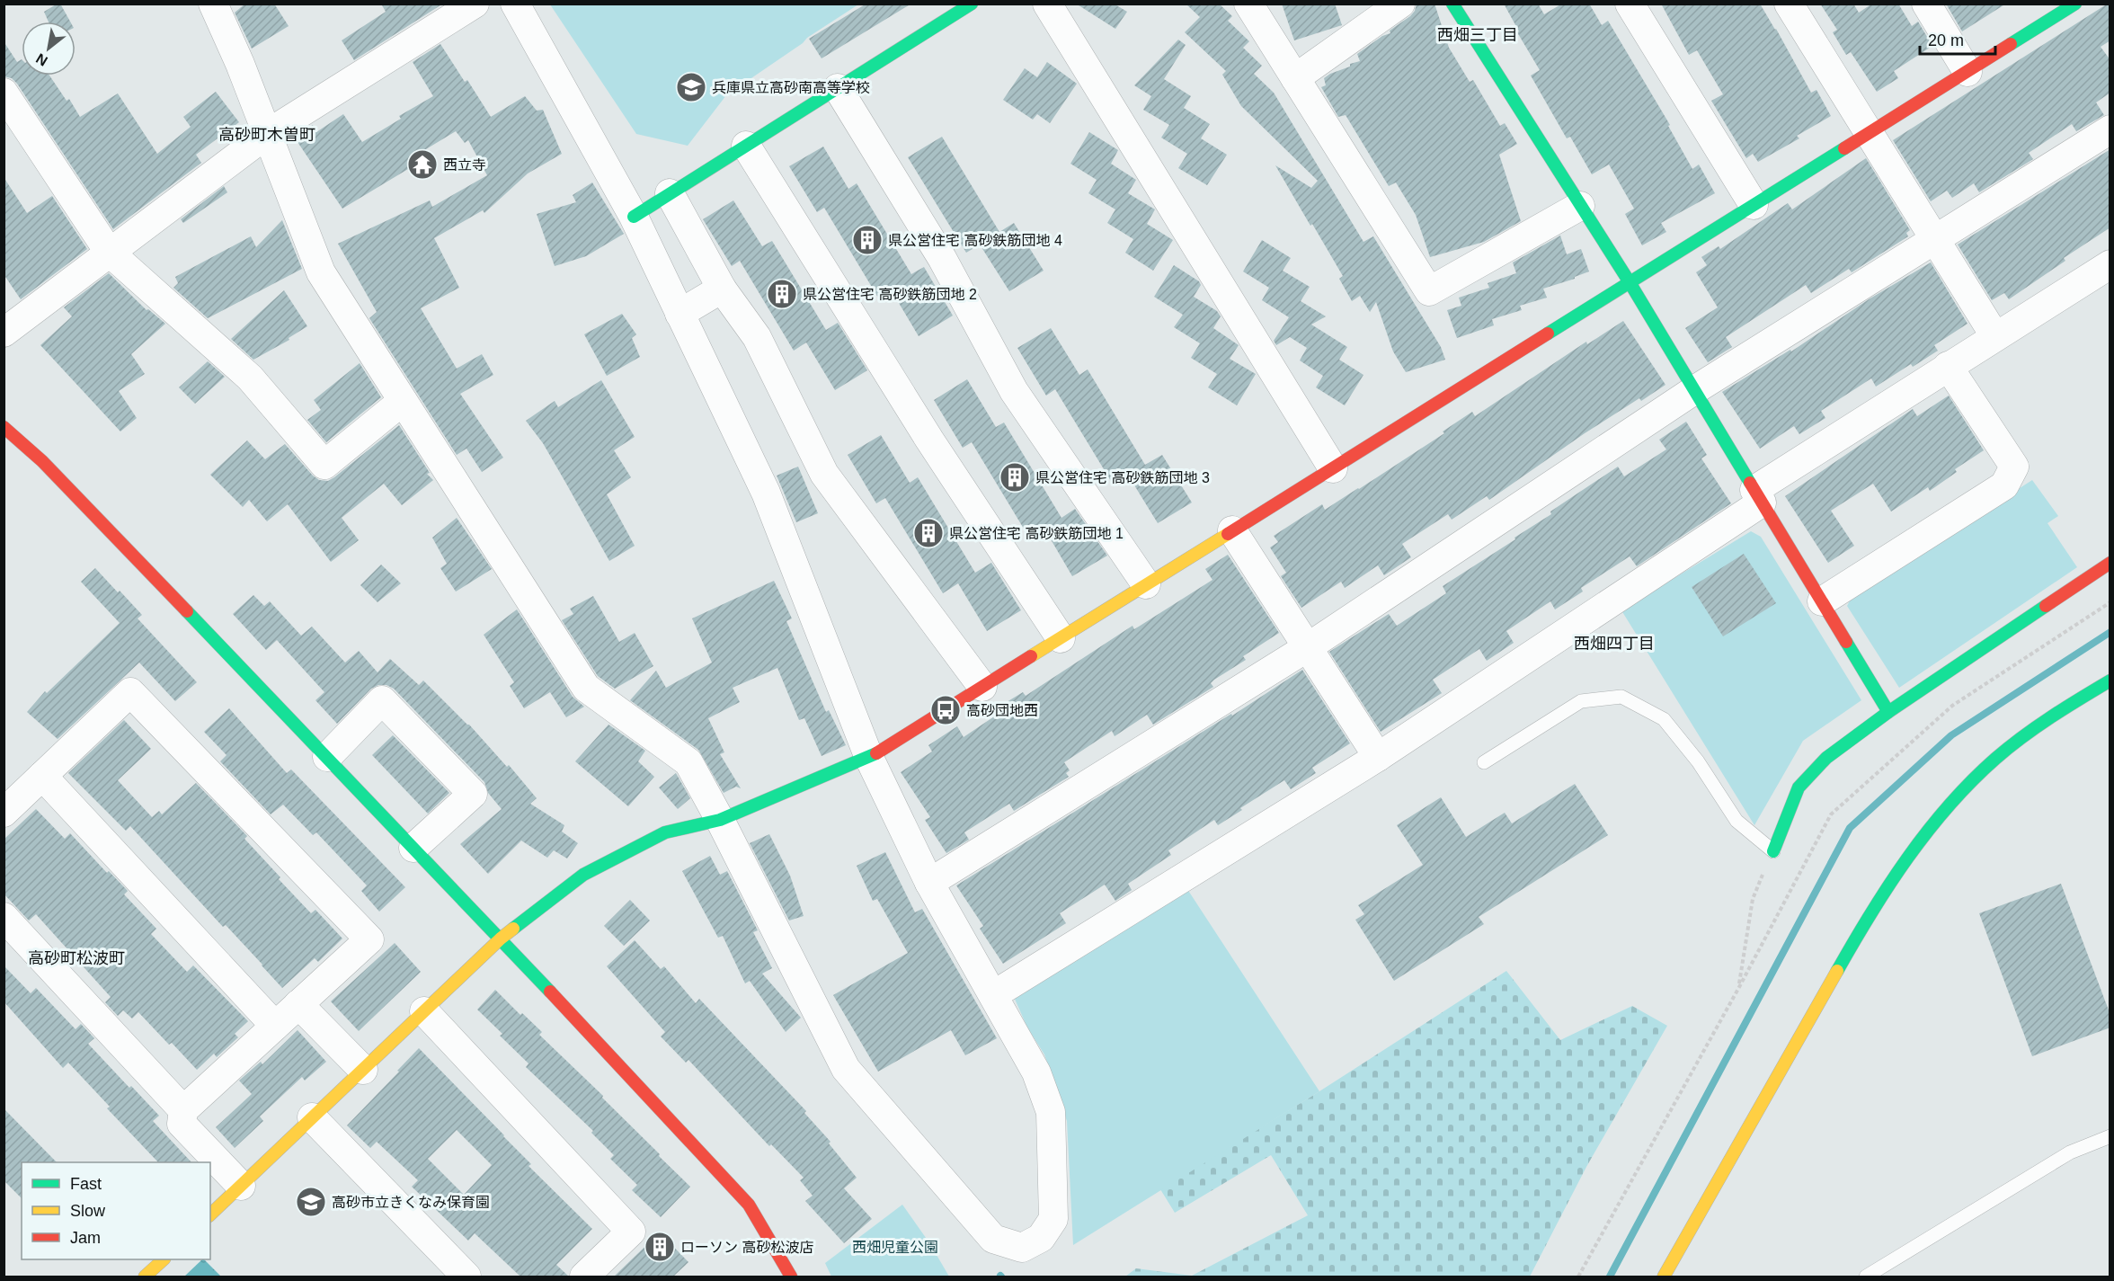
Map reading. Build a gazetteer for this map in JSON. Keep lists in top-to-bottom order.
{
  "districts": [
    "西畑三丁目",
    "高砂町木曽町",
    "西畑四丁目",
    "高砂町松波町"
  ],
  "parks": ["西畑児童公園"],
  "places": {
    "school or university": ["兵庫県立高砂南高等学校", "高砂市立きくなみ保育園"],
    "temple": ["西立寺"],
    "building": [
      "県公営住宅 高砂鉄筋団地 4",
      "県公営住宅 高砂鉄筋団地 2",
      "県公営住宅 高砂鉄筋団地 3",
      "県公営住宅 高砂鉄筋団地 1",
      "ローソン 高砂松波店"
    ],
    "bus stop": ["高砂団地西"]
  },
  "legend": ["Fast", "Slow", "Jam"],
  "scale_bar": "20 m",
  "north": "bottom left"
}
